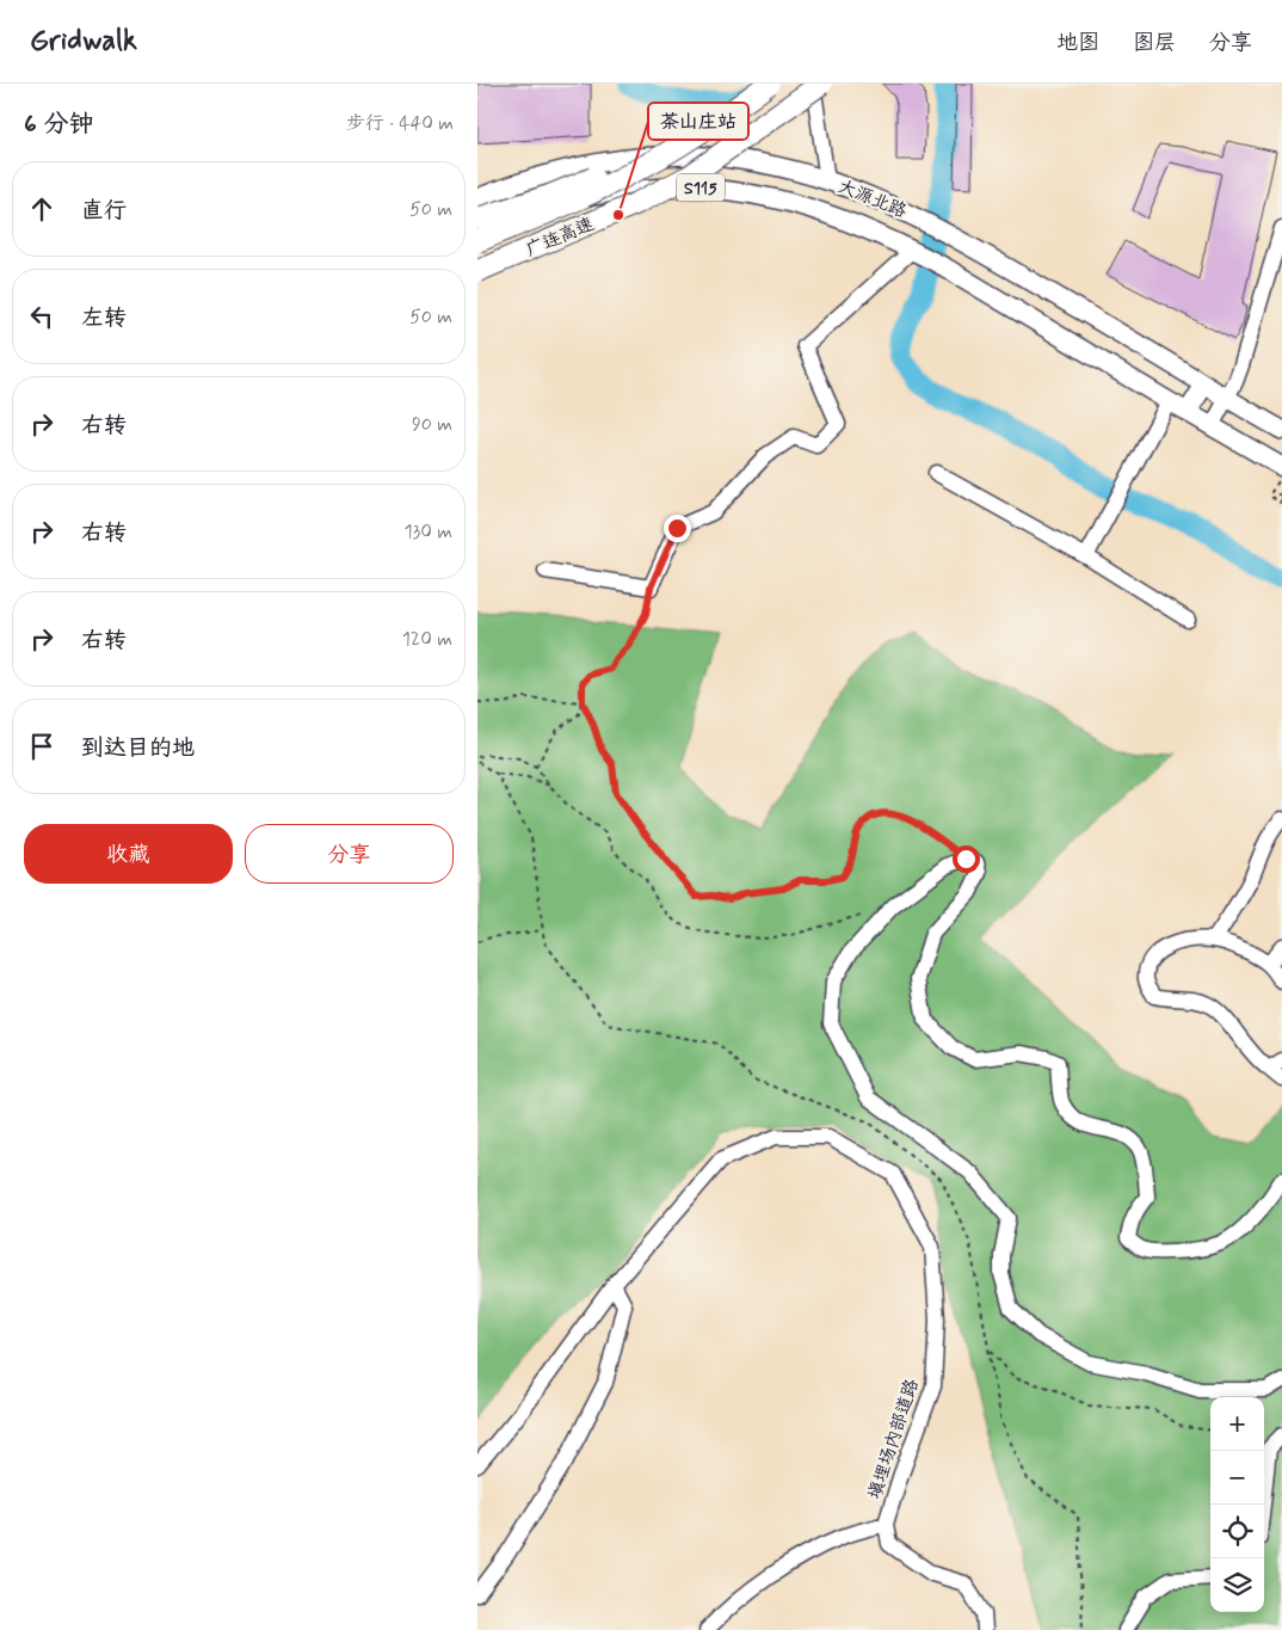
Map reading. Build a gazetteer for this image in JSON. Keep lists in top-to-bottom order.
{
  "streets": {
    "highway": ["广连高速"],
    "main road": ["S115", "大源北路"],
    "street": ["填埋场内部道路"]
  },
  "crossings": [
    ["S115", "大源北路"]
  ],
  "places": ["茶山庄站"],
  "page": {
    "header": "Gridwalk",
    "nav": ["地图", "图层", "分享"],
    "heading": ["6 分钟", "步行 · 440 m"],
    "list": [
      ["直行", "50 m"],
      ["左转", "50 m"],
      ["右转", "90 m"],
      ["右转", "130 m"],
      ["右转", "120 m"],
      "到达目的地"
    ],
    "buttons": ["收藏", "分享"],
    "map_buttons": ["+", "−"]
  }
}
